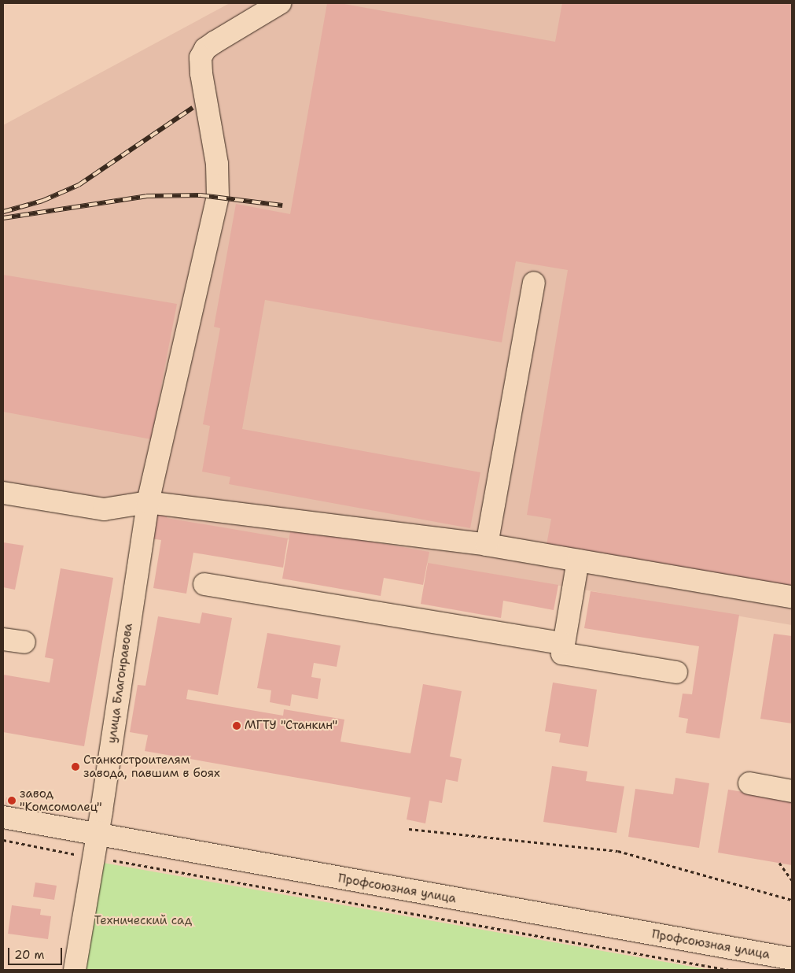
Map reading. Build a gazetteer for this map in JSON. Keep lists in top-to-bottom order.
{
  "streets": {
    "main road": ["улица Благонравова", "Профсоюзная улица"]
  },
  "crossings": [
    ["улица Благонравова", "Профсоюзная улица"]
  ],
  "parks": ["Технический сад"],
  "places": ["МГТУ \"Станкин\"", "Станкостроителям завода, павшим в боях", "завод \"Комсомолец\""],
  "scale_bar": "20 m"
}
